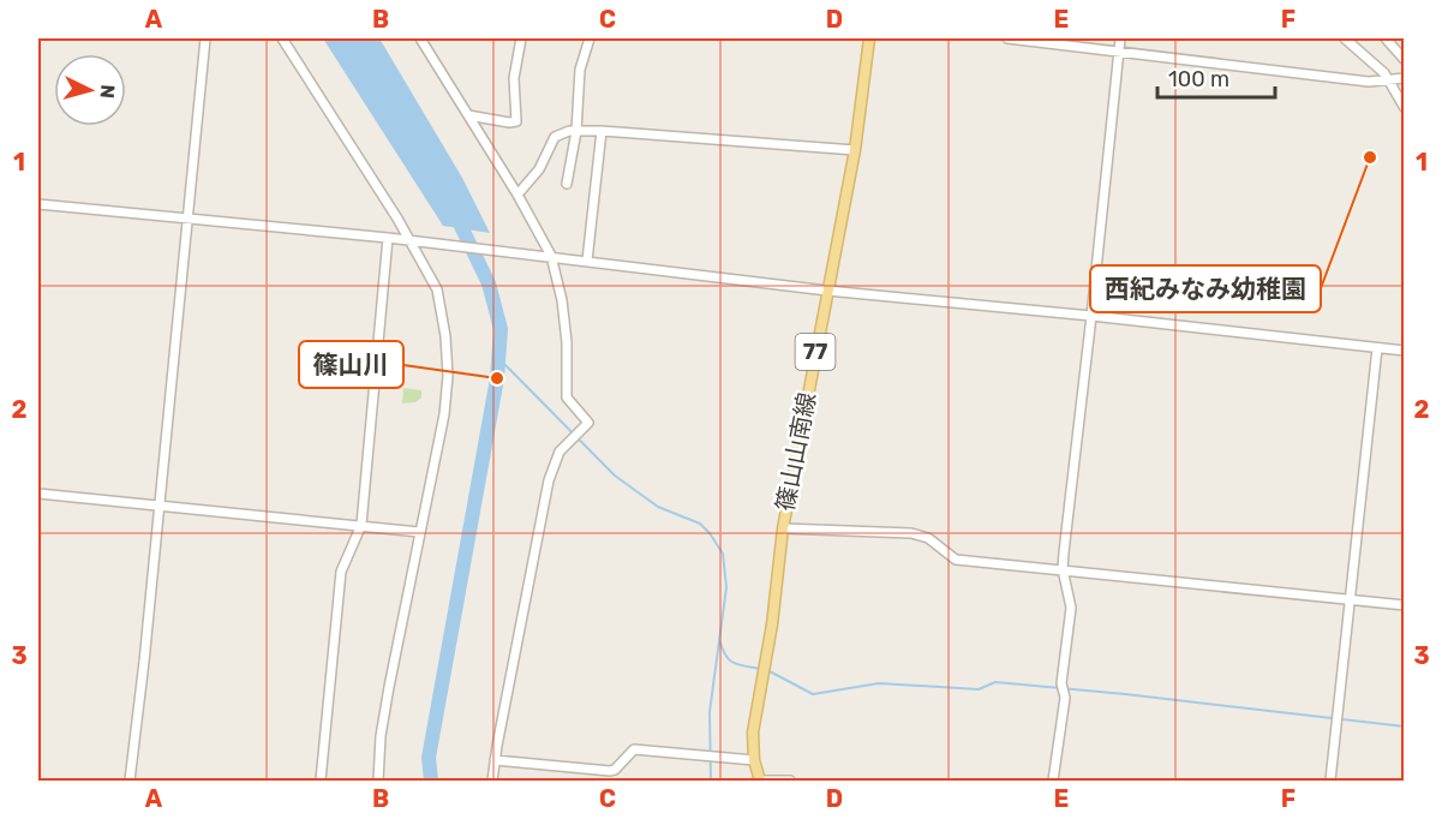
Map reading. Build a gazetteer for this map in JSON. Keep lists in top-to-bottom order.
{
  "streets": {
    "main road": ["77", "篠山山南線"]
  },
  "places": ["西紀みなみ幼稚園", "篠山川"],
  "scale_bar": "100 m",
  "north": "right",
  "grid": {
    "columns": [
      "A",
      "B",
      "C",
      "D",
      "E",
      "F"
    ],
    "rows": ["1", "2", "3"]
  }
}
